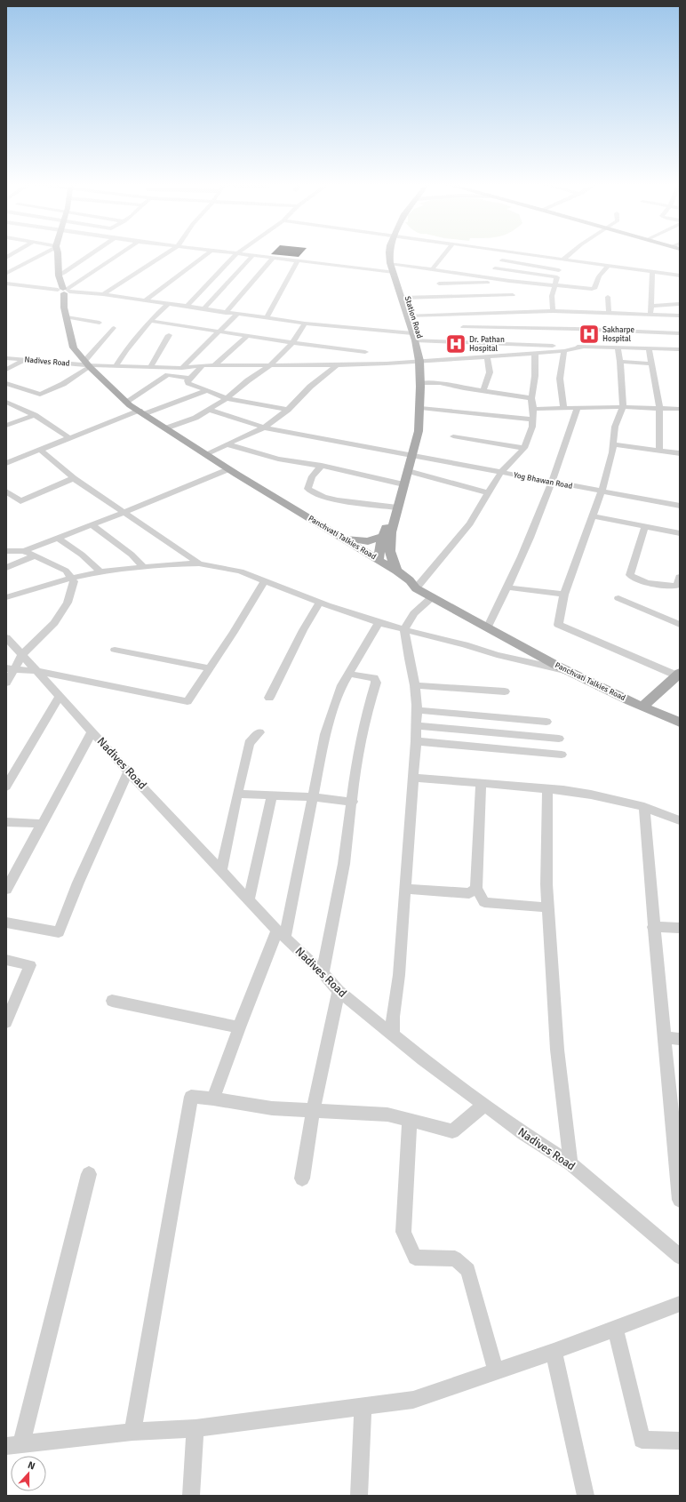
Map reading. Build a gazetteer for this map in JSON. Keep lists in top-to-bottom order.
{
  "streets": {
    "main road": ["Station Road", "Panchvati Talkies Road"],
    "street": ["Nadives Road", "Yog Bhawan Road"]
  },
  "crossings": [
    ["Station Road", "Nadives Road"],
    ["Nadives Road", "Panchvati Talkies Road"]
  ],
  "places": {
    "hospital": ["Sakharpe Hospital", "Dr. Pathan Hospital"]
  },
  "north": "top"
}
